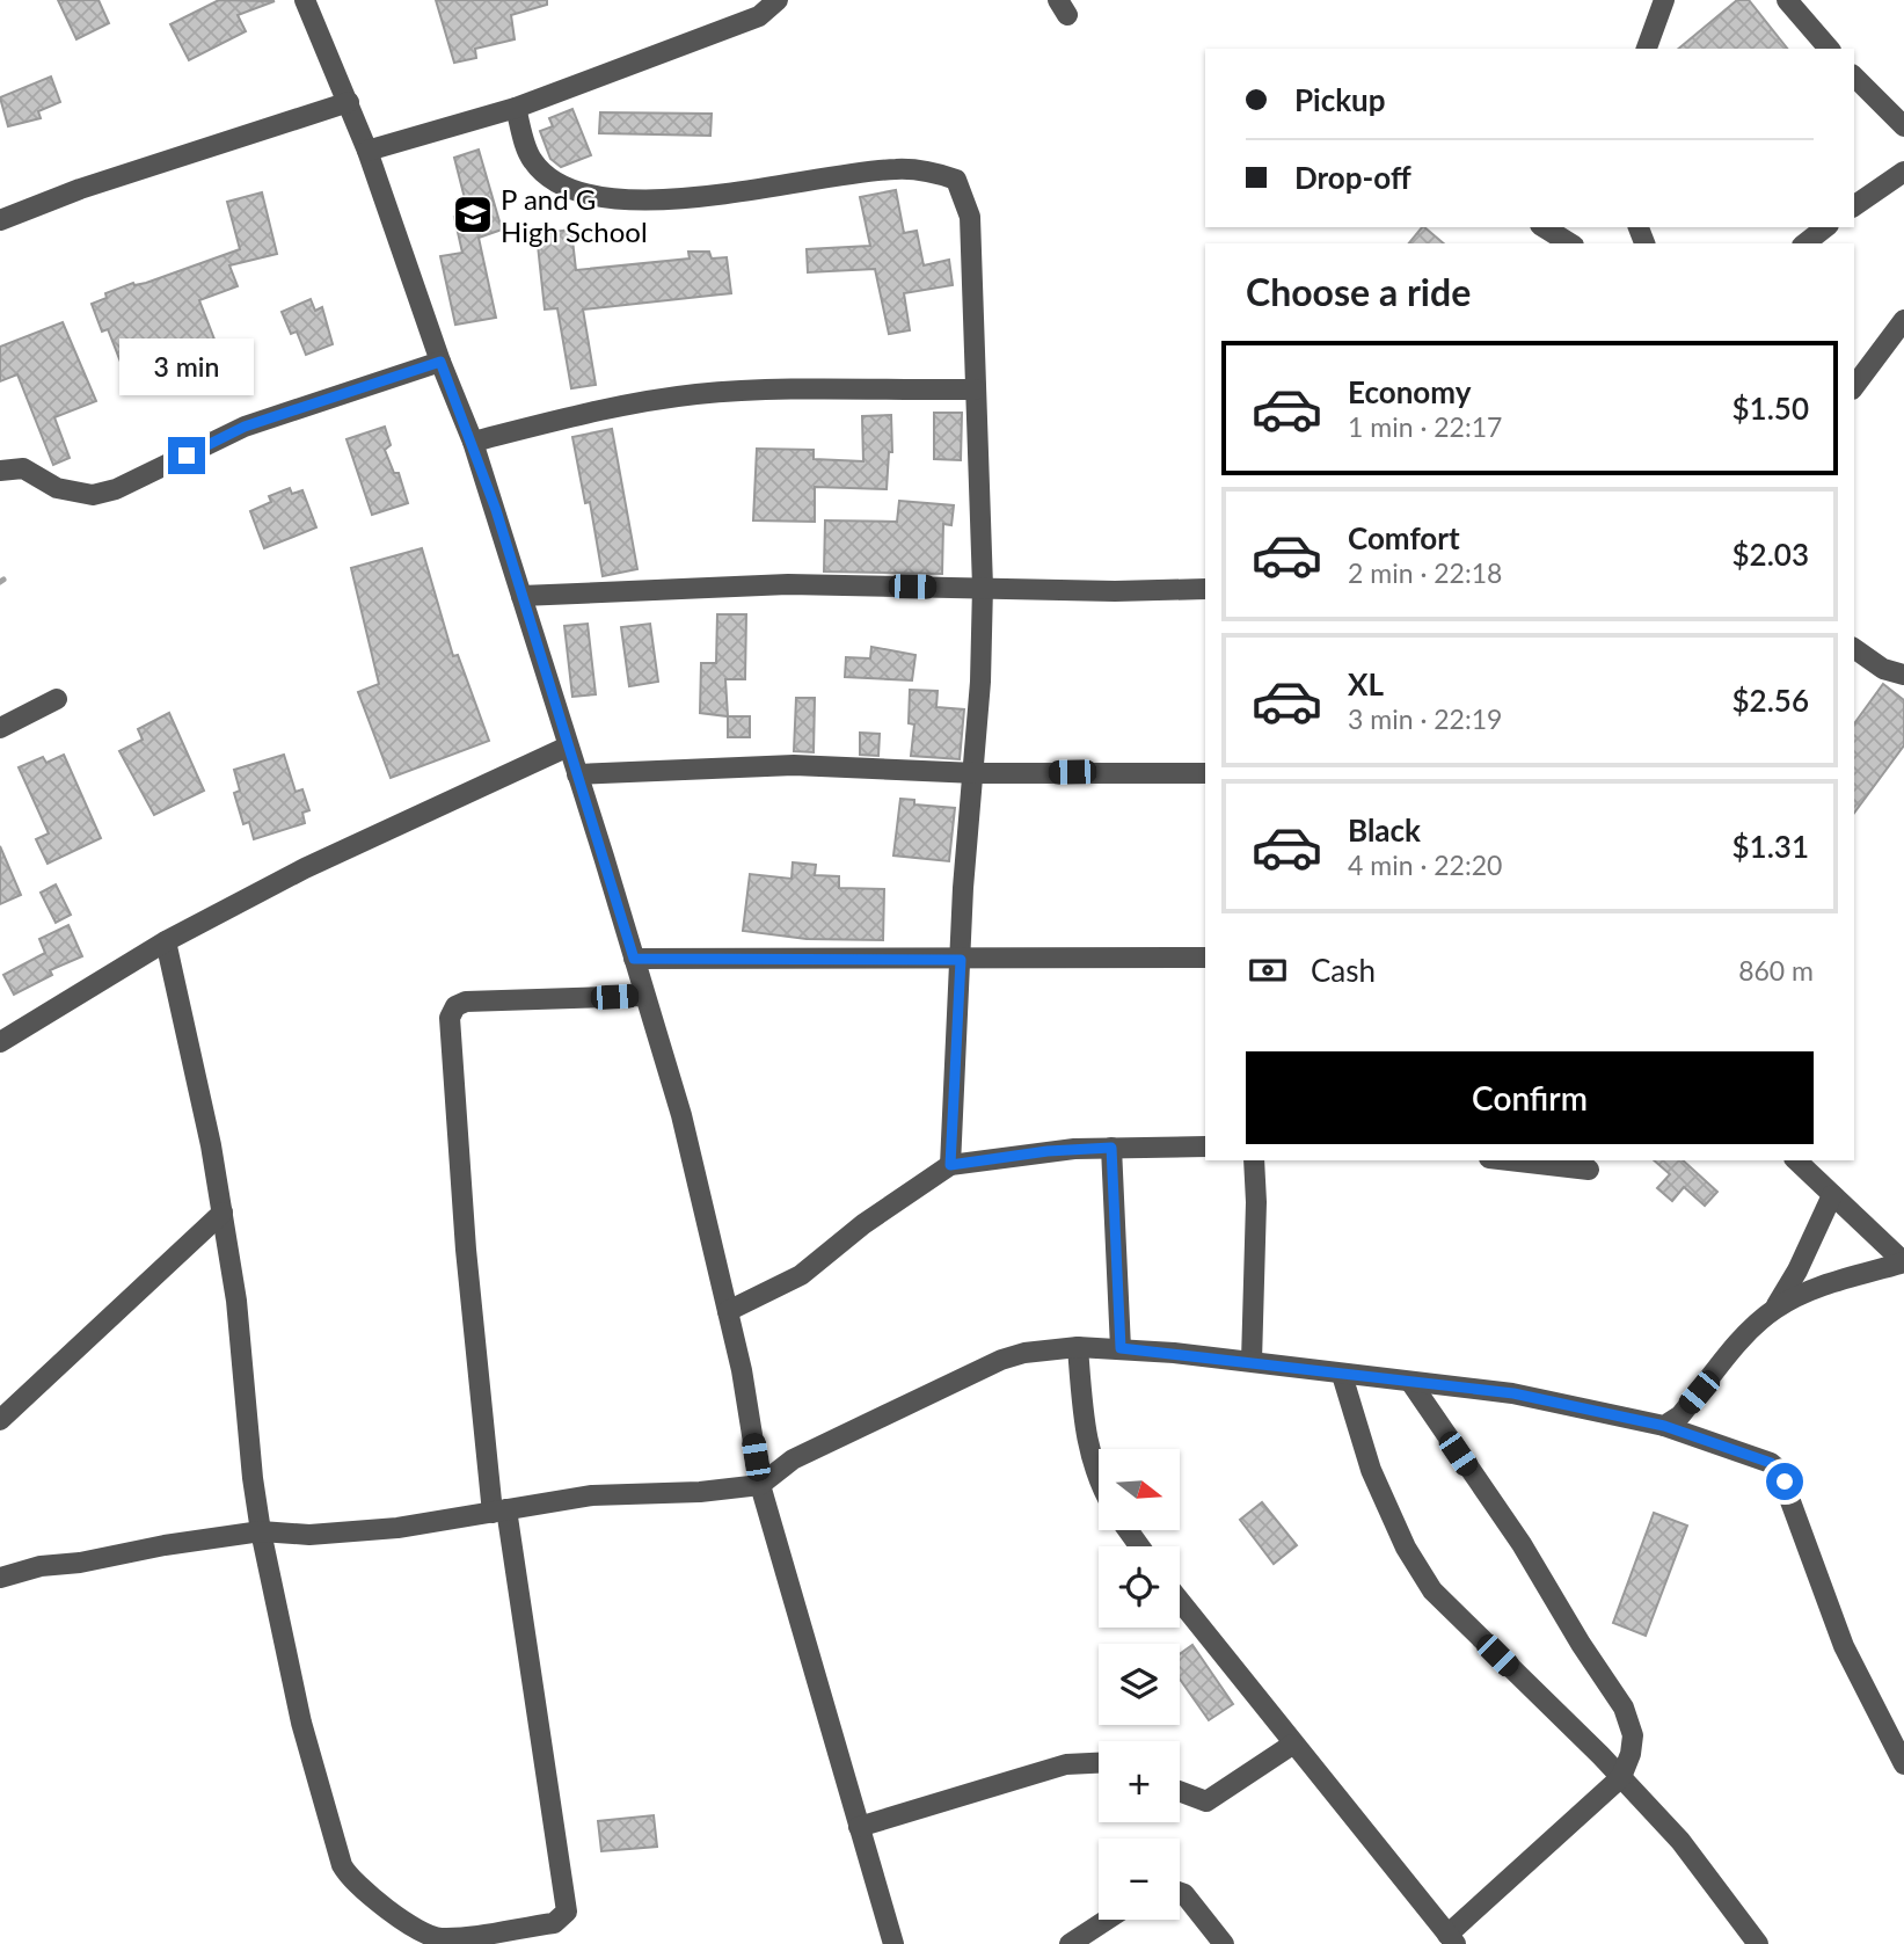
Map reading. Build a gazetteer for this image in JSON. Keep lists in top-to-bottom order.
{
  "places": {
    "school or university": ["P and G High School"]
  },
  "north": "right",
  "page": {
    "banner": ["Pickup", "Drop-off"],
    "heading": "Choose a ride",
    "bubble": "3 min",
    "list": [
      {
        "name": "Economy",
        "note": "1 min · 22:17",
        "value": "$1.50"
      },
      {
        "name": "Comfort",
        "note": "2 min · 22:18",
        "value": "$2.03"
      },
      {
        "name": "XL",
        "note": "3 min · 22:19",
        "value": "$2.56"
      },
      {
        "name": "Black",
        "note": "4 min · 22:20",
        "value": "$1.31"
      }
    ],
    "pay": ["Cash", "860 m"],
    "buttons": "Confirm",
    "map_buttons": ["+", "−"]
  }
}
